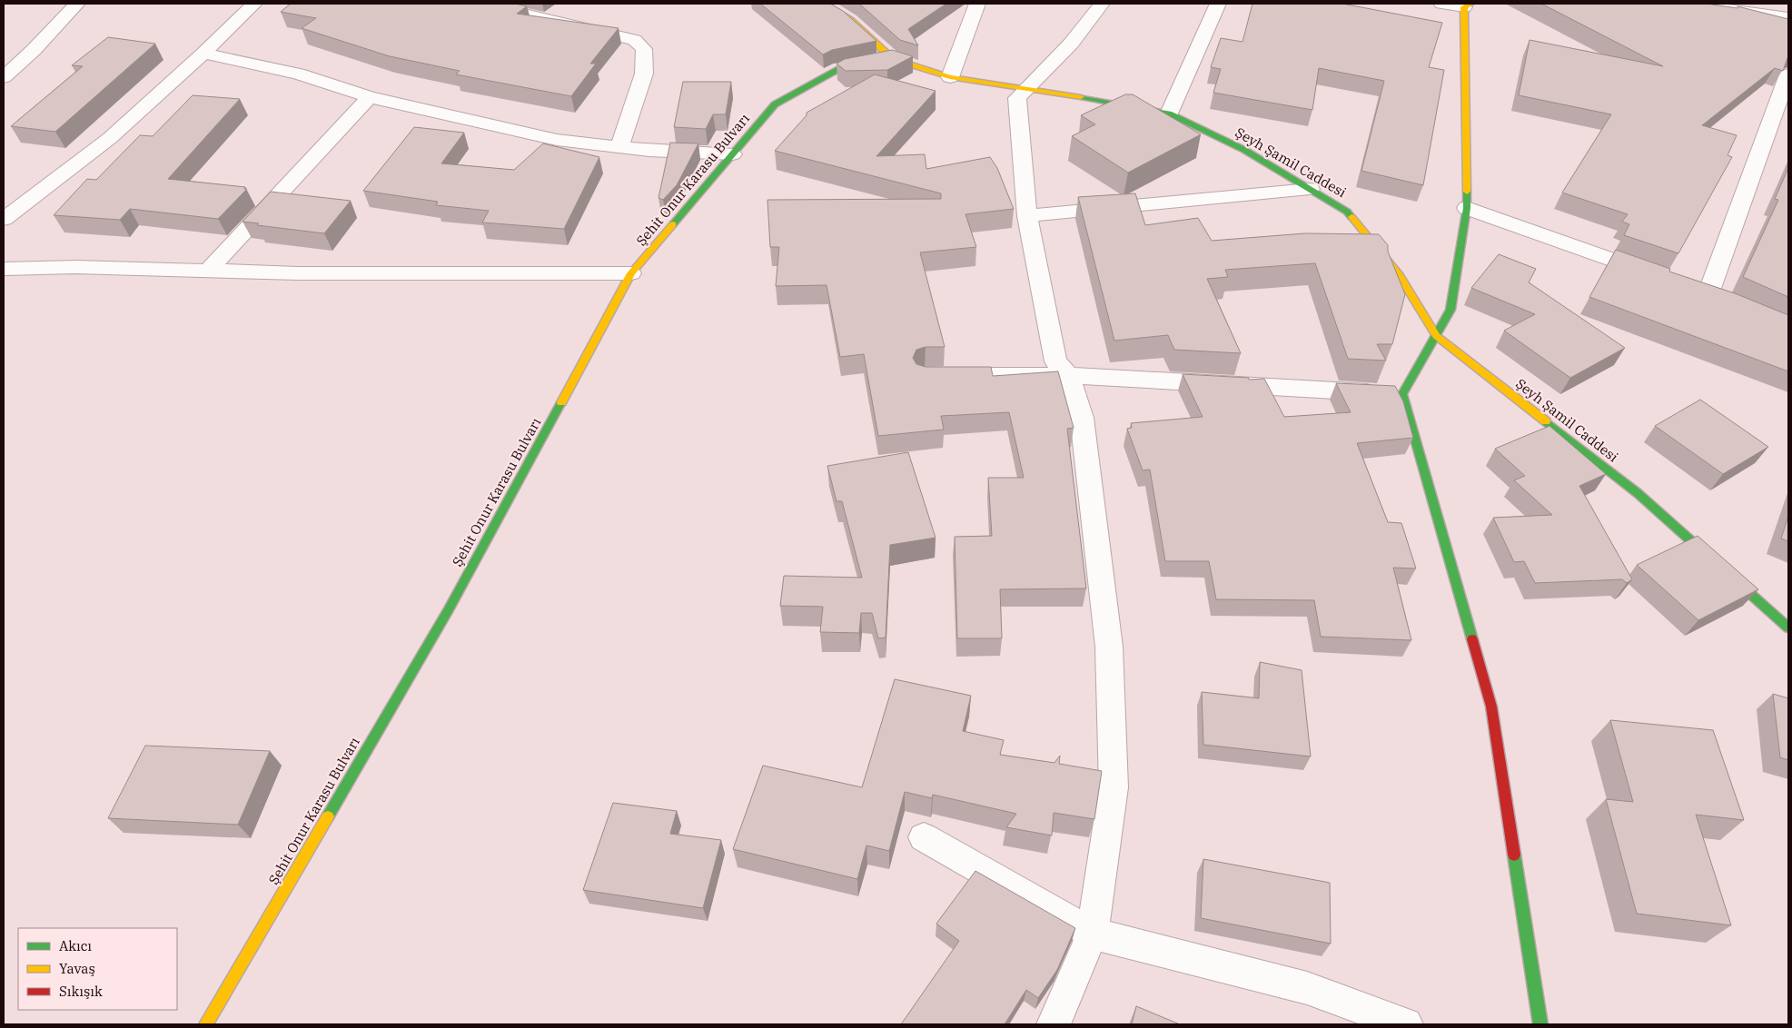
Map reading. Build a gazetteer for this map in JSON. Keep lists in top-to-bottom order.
{
  "streets": {
    "street": ["Şeyh Şamil Caddesi", "Şehit Onur Karasu Bulvarı"]
  },
  "crossings": [
    ["Şeyh Şamil Caddesi", "Şehit Onur Karasu Bulvarı"]
  ],
  "legend": ["Akıcı", "Yavaş", "Sıkışık"]
}
